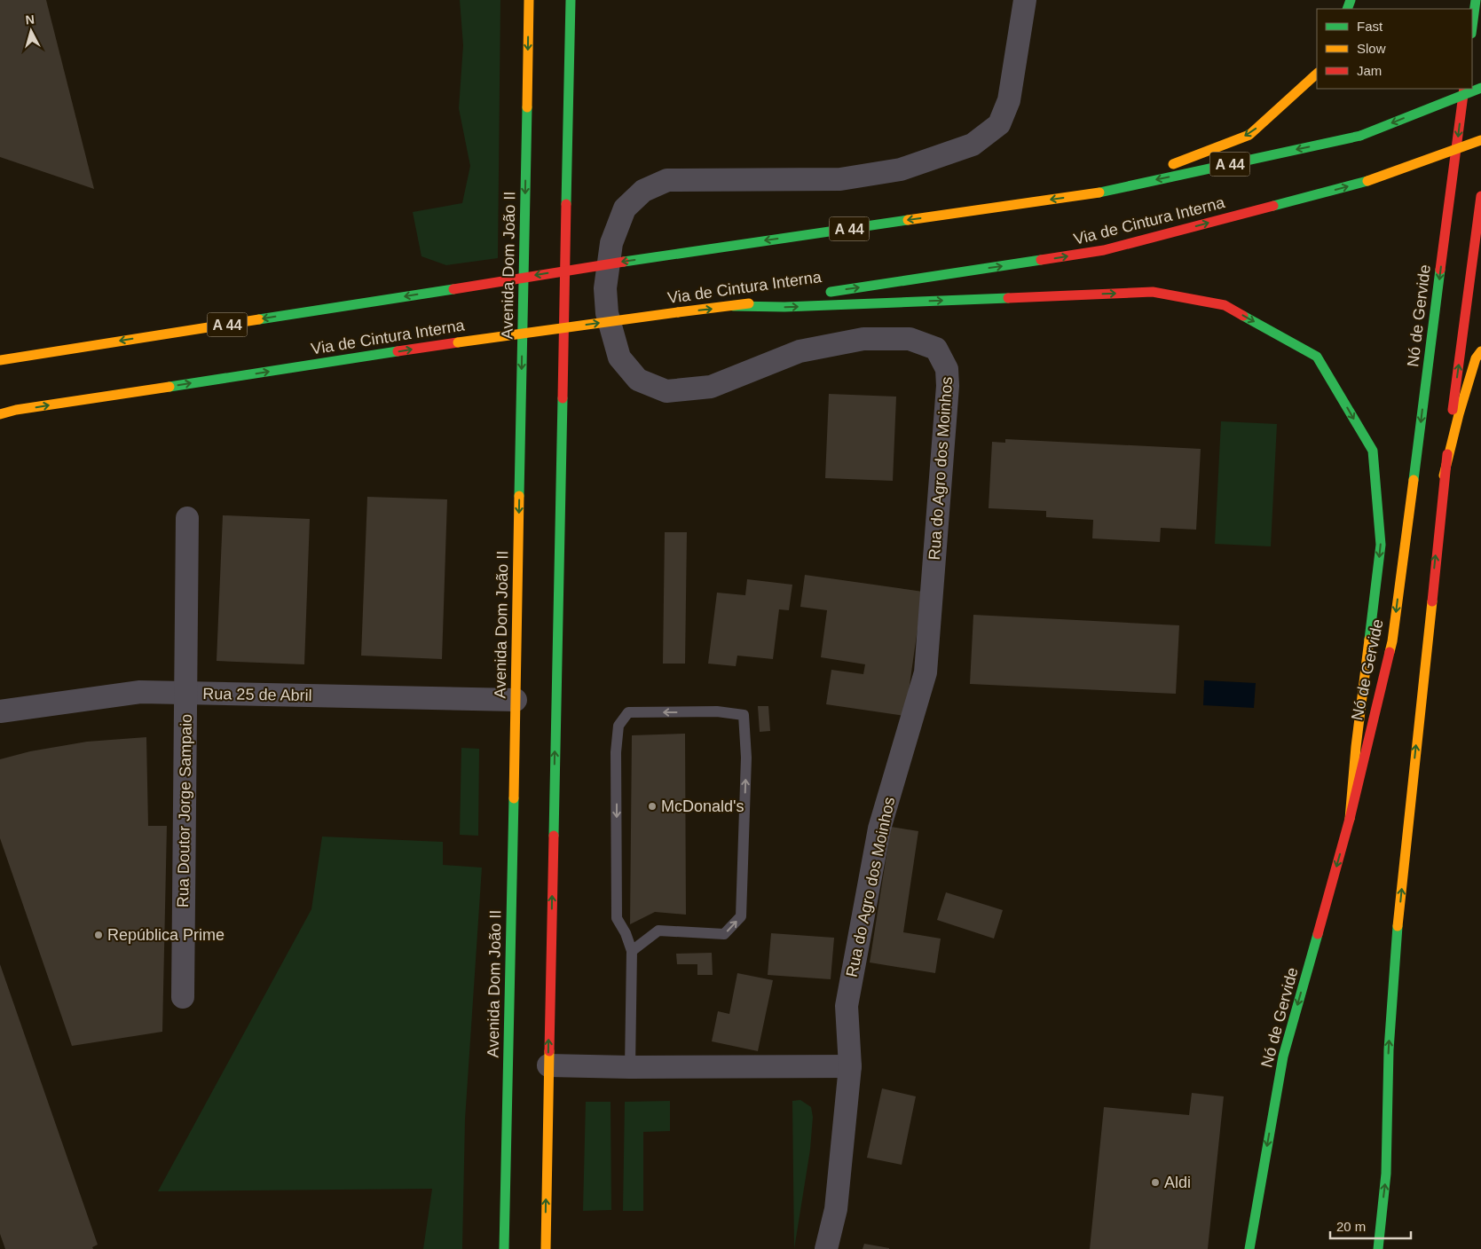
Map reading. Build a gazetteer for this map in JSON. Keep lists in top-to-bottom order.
{
  "streets": {
    "main road": [
      "A 44",
      "Via de Cintura Interna",
      "Avenida Dom João II",
      "Nó de Gervide"
    ],
    "street": ["Rua do Agro dos Moinhos", "Rua 25 de Abril", "Rua Doutor Jorge Sampaio"]
  },
  "crossings": [
    ["Avenida Dom João II", "Rua 25 de Abril"],
    ["Rua 25 de Abril", "Rua Doutor Jorge Sampaio"]
  ],
  "places": ["McDonald's", "República Prime", "Aldi"],
  "legend": ["Fast", "Slow", "Jam"],
  "scale_bar": "20 m",
  "north": "top"
}
